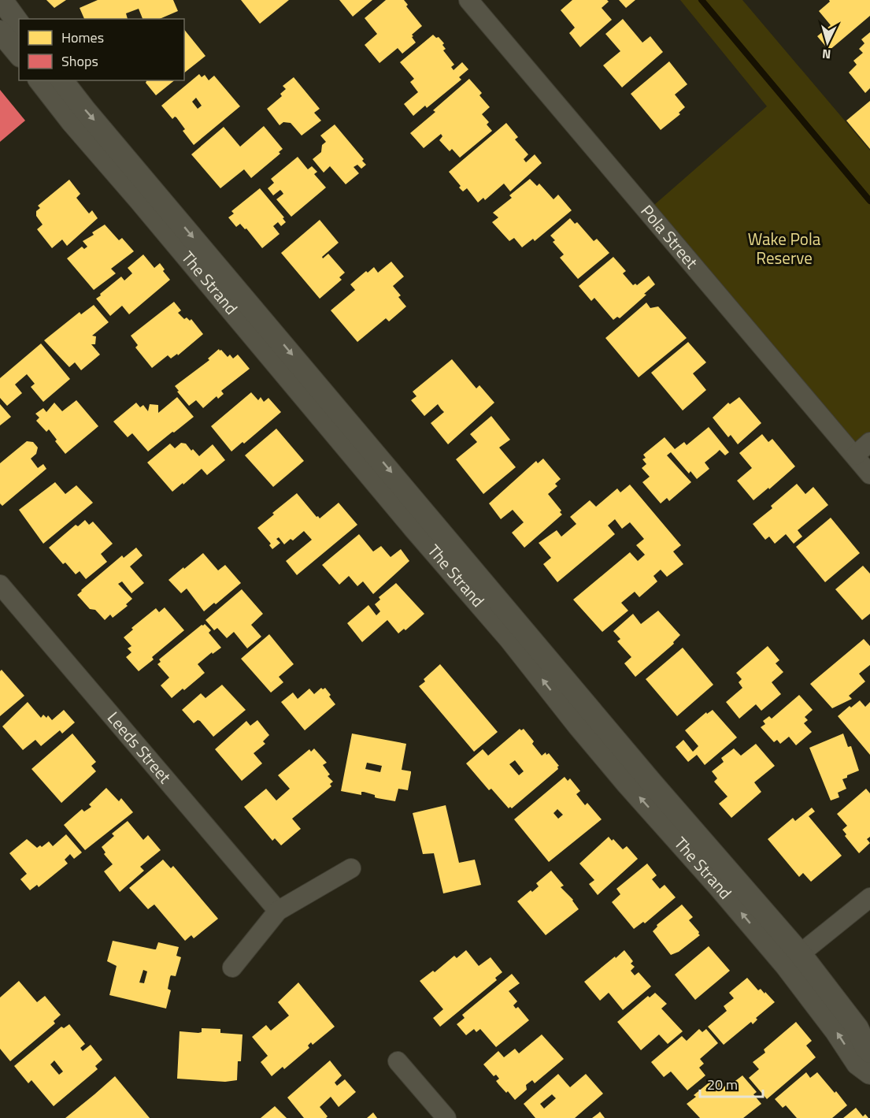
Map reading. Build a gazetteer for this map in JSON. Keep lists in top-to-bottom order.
{
  "streets": {
    "street": ["Pola Street", "The Strand", "Leeds Street"]
  },
  "parks": ["Wake Pola Reserve"],
  "legend": ["Homes", "Shops"],
  "scale_bar": "20 m",
  "north": "bottom"
}
